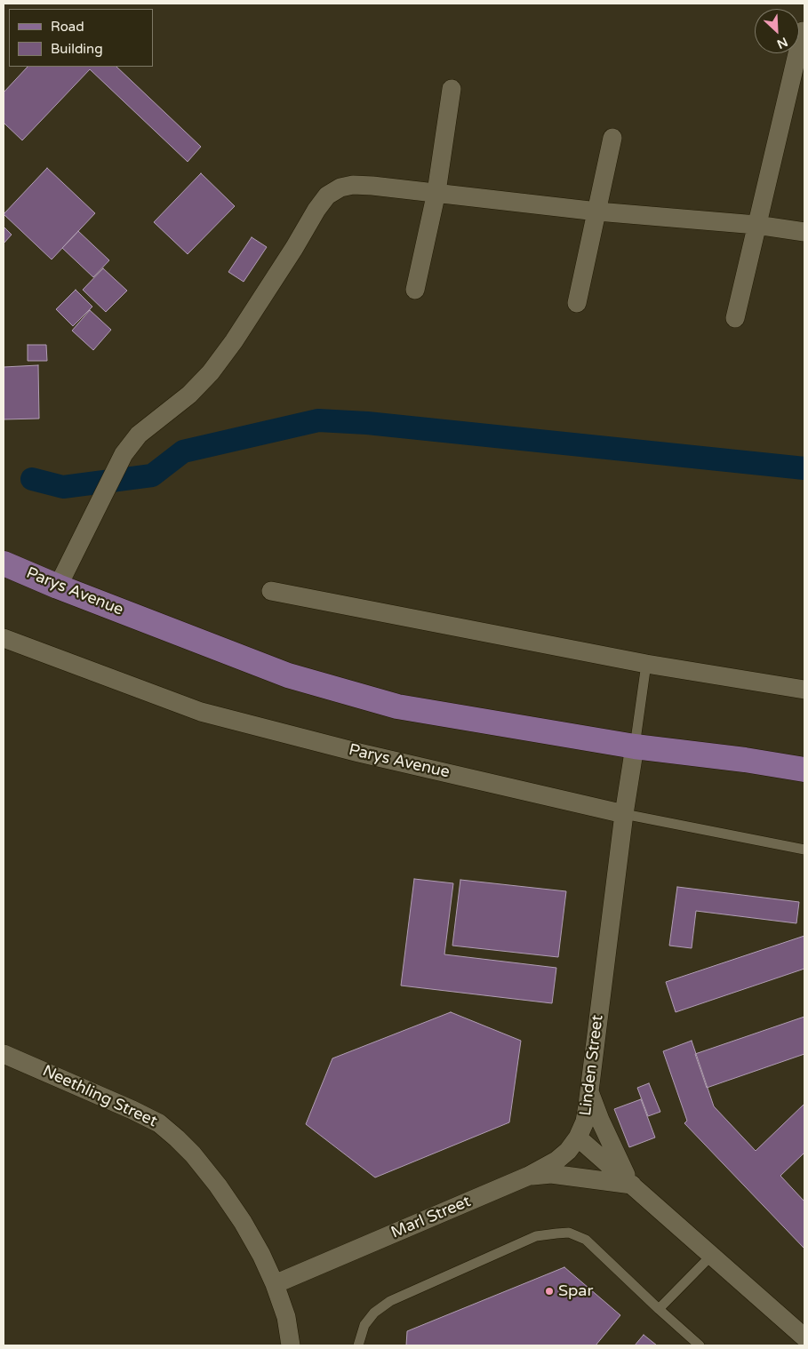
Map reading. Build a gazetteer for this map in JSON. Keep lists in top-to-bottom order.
{
  "streets": {
    "main road": ["Parys Avenue"],
    "street": ["Linden Street", "Neethling Street", "Marl Street"]
  },
  "crossings": [
    ["Parys Avenue", "Linden Street"],
    ["Linden Street", "Marl Street"],
    ["Neethling Street", "Marl Street"]
  ],
  "places": ["Spar"],
  "legend": ["Road", "Building"],
  "north": "bottom right"
}
